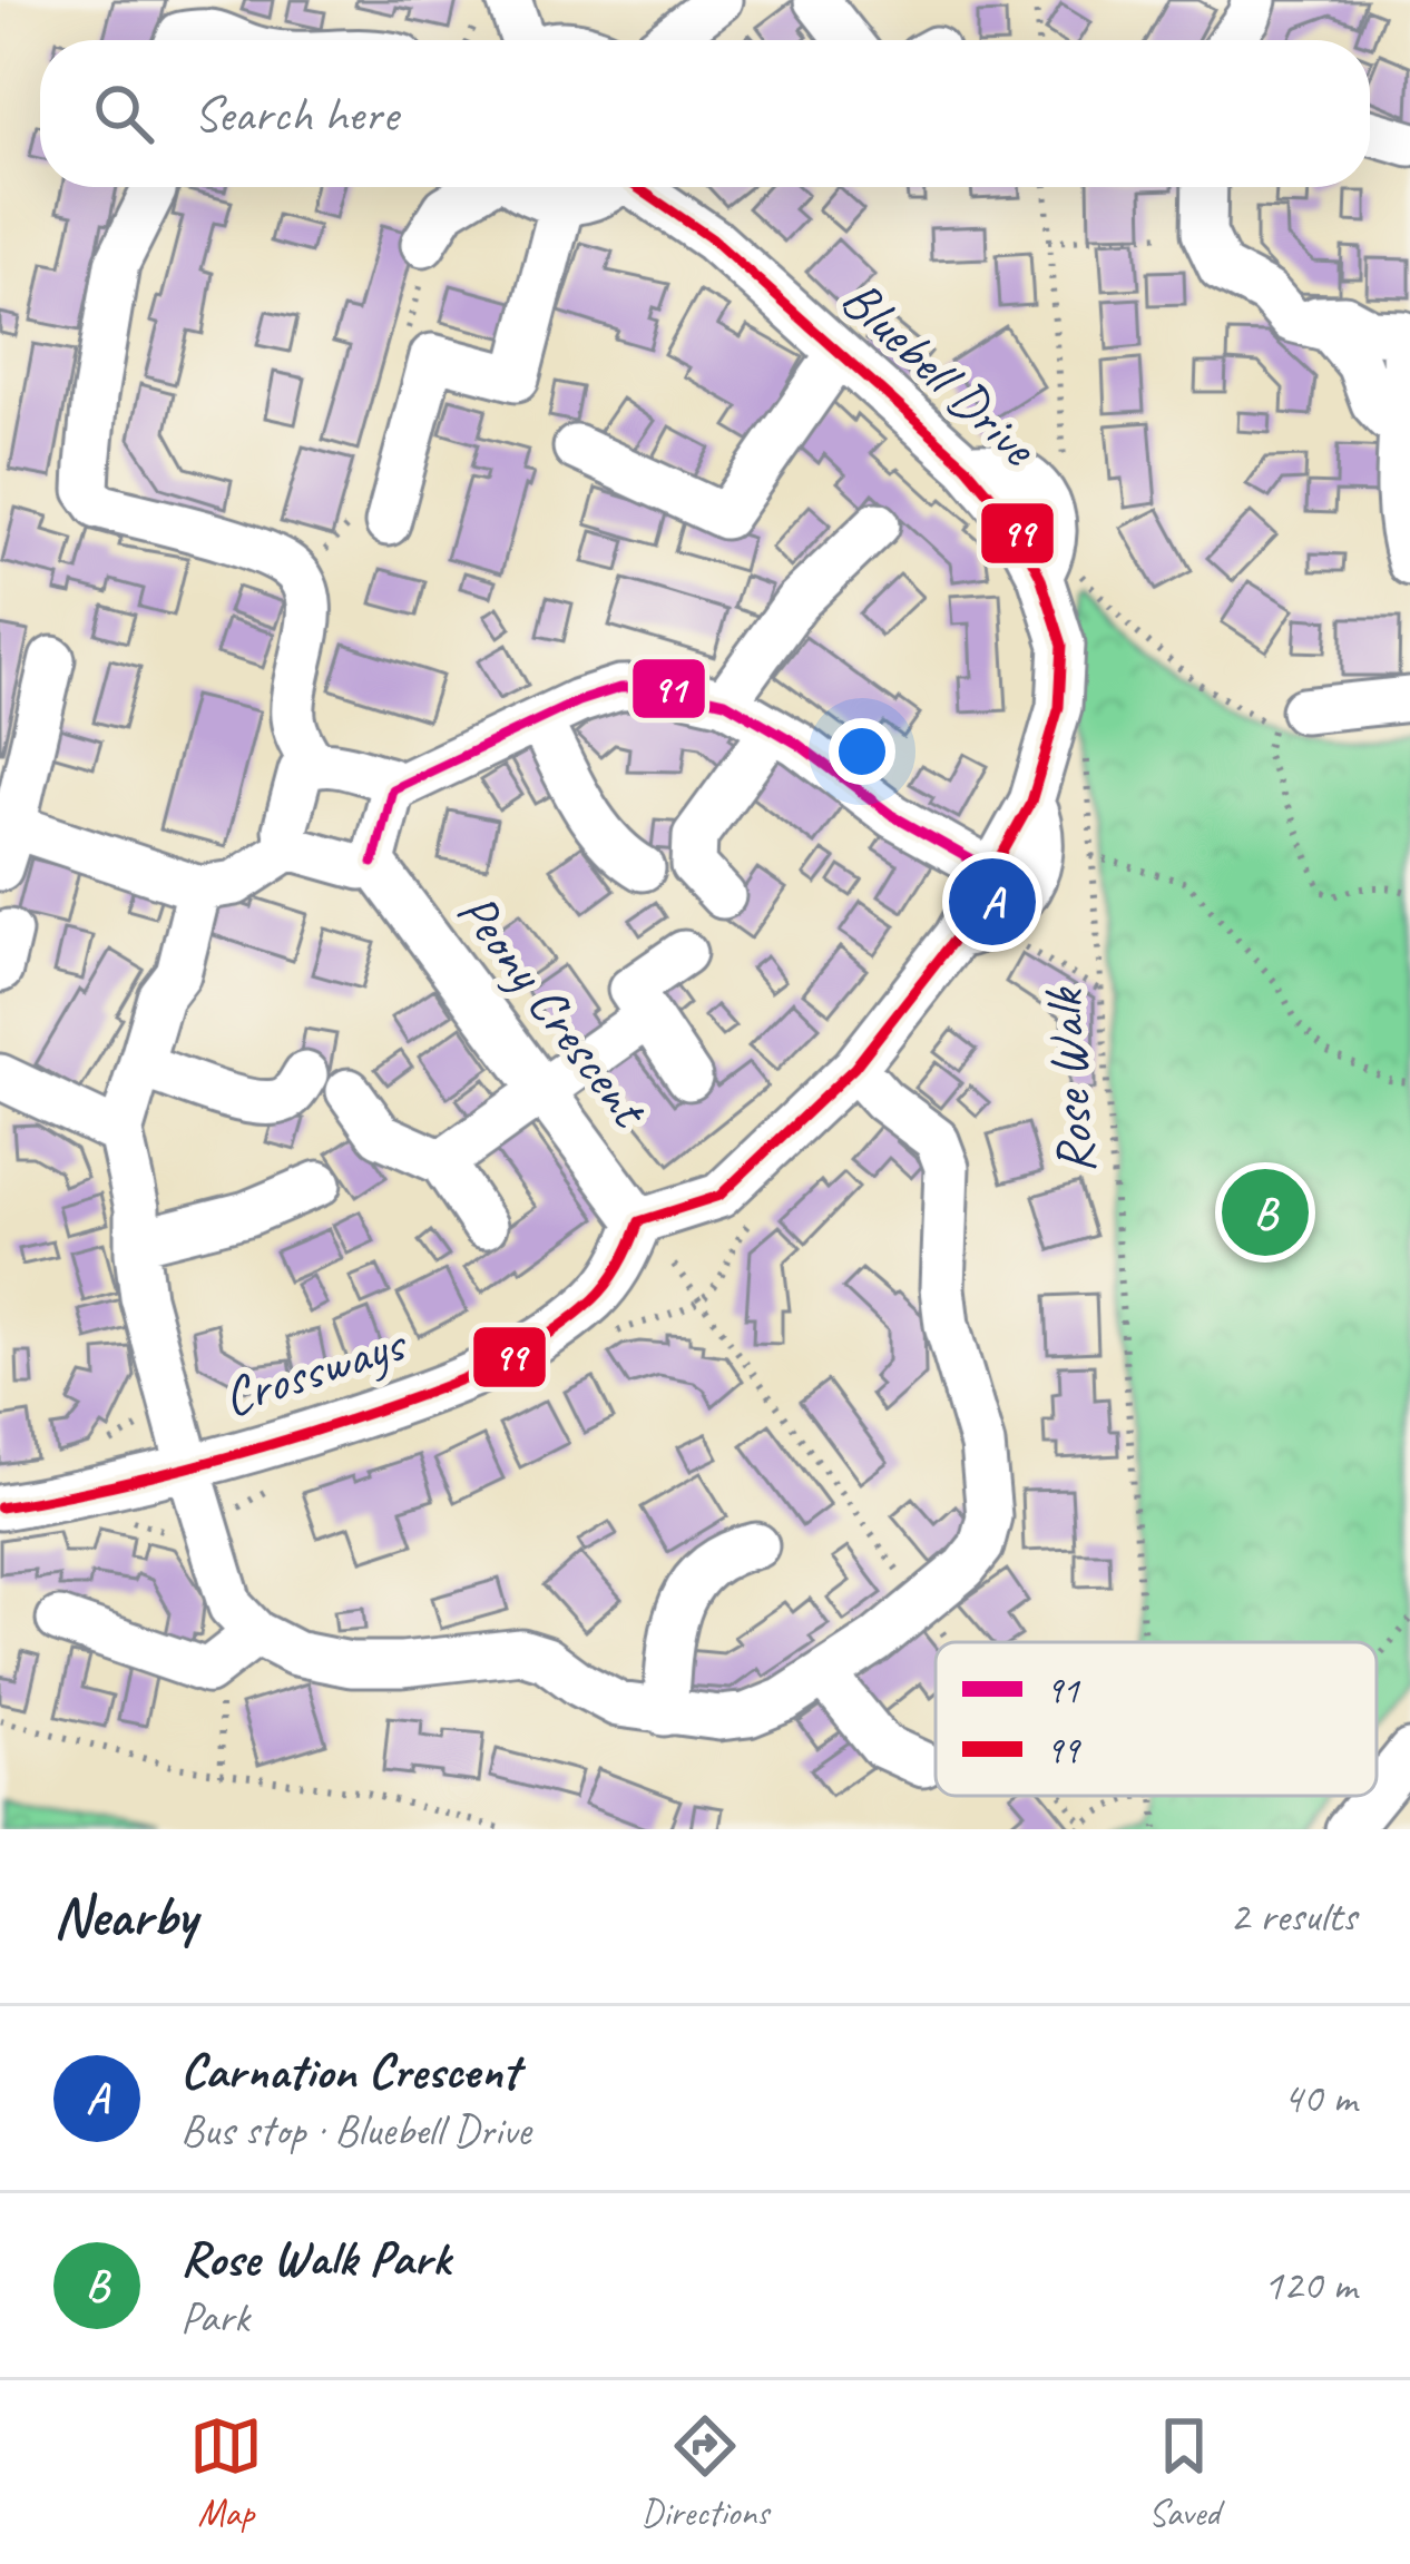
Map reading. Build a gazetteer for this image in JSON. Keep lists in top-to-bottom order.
{
  "streets": {
    "street": ["Bluebell Drive", "Peony Crescent", "Crossways"],
    "path": ["Rose Walk"]
  },
  "crossings": [
    ["Peony Crescent", "Crossways"]
  ],
  "lines": ["transit line 99", "transit line 91"],
  "legend": ["91", "99"],
  "page": {
    "search": "Search here",
    "pins": ["A", "B"],
    "heading": ["Nearby", "2 results"],
    "list": [
      {
        "mark": "A",
        "name": "Carnation Crescent",
        "note": "Bus stop · Bluebell Drive",
        "value": "40 m"
      },
      {
        "mark": "B",
        "name": "Rose Walk Park",
        "note": "Park",
        "value": "120 m"
      }
    ],
    "nav": ["Map", "Directions", "Saved"]
  }
}
